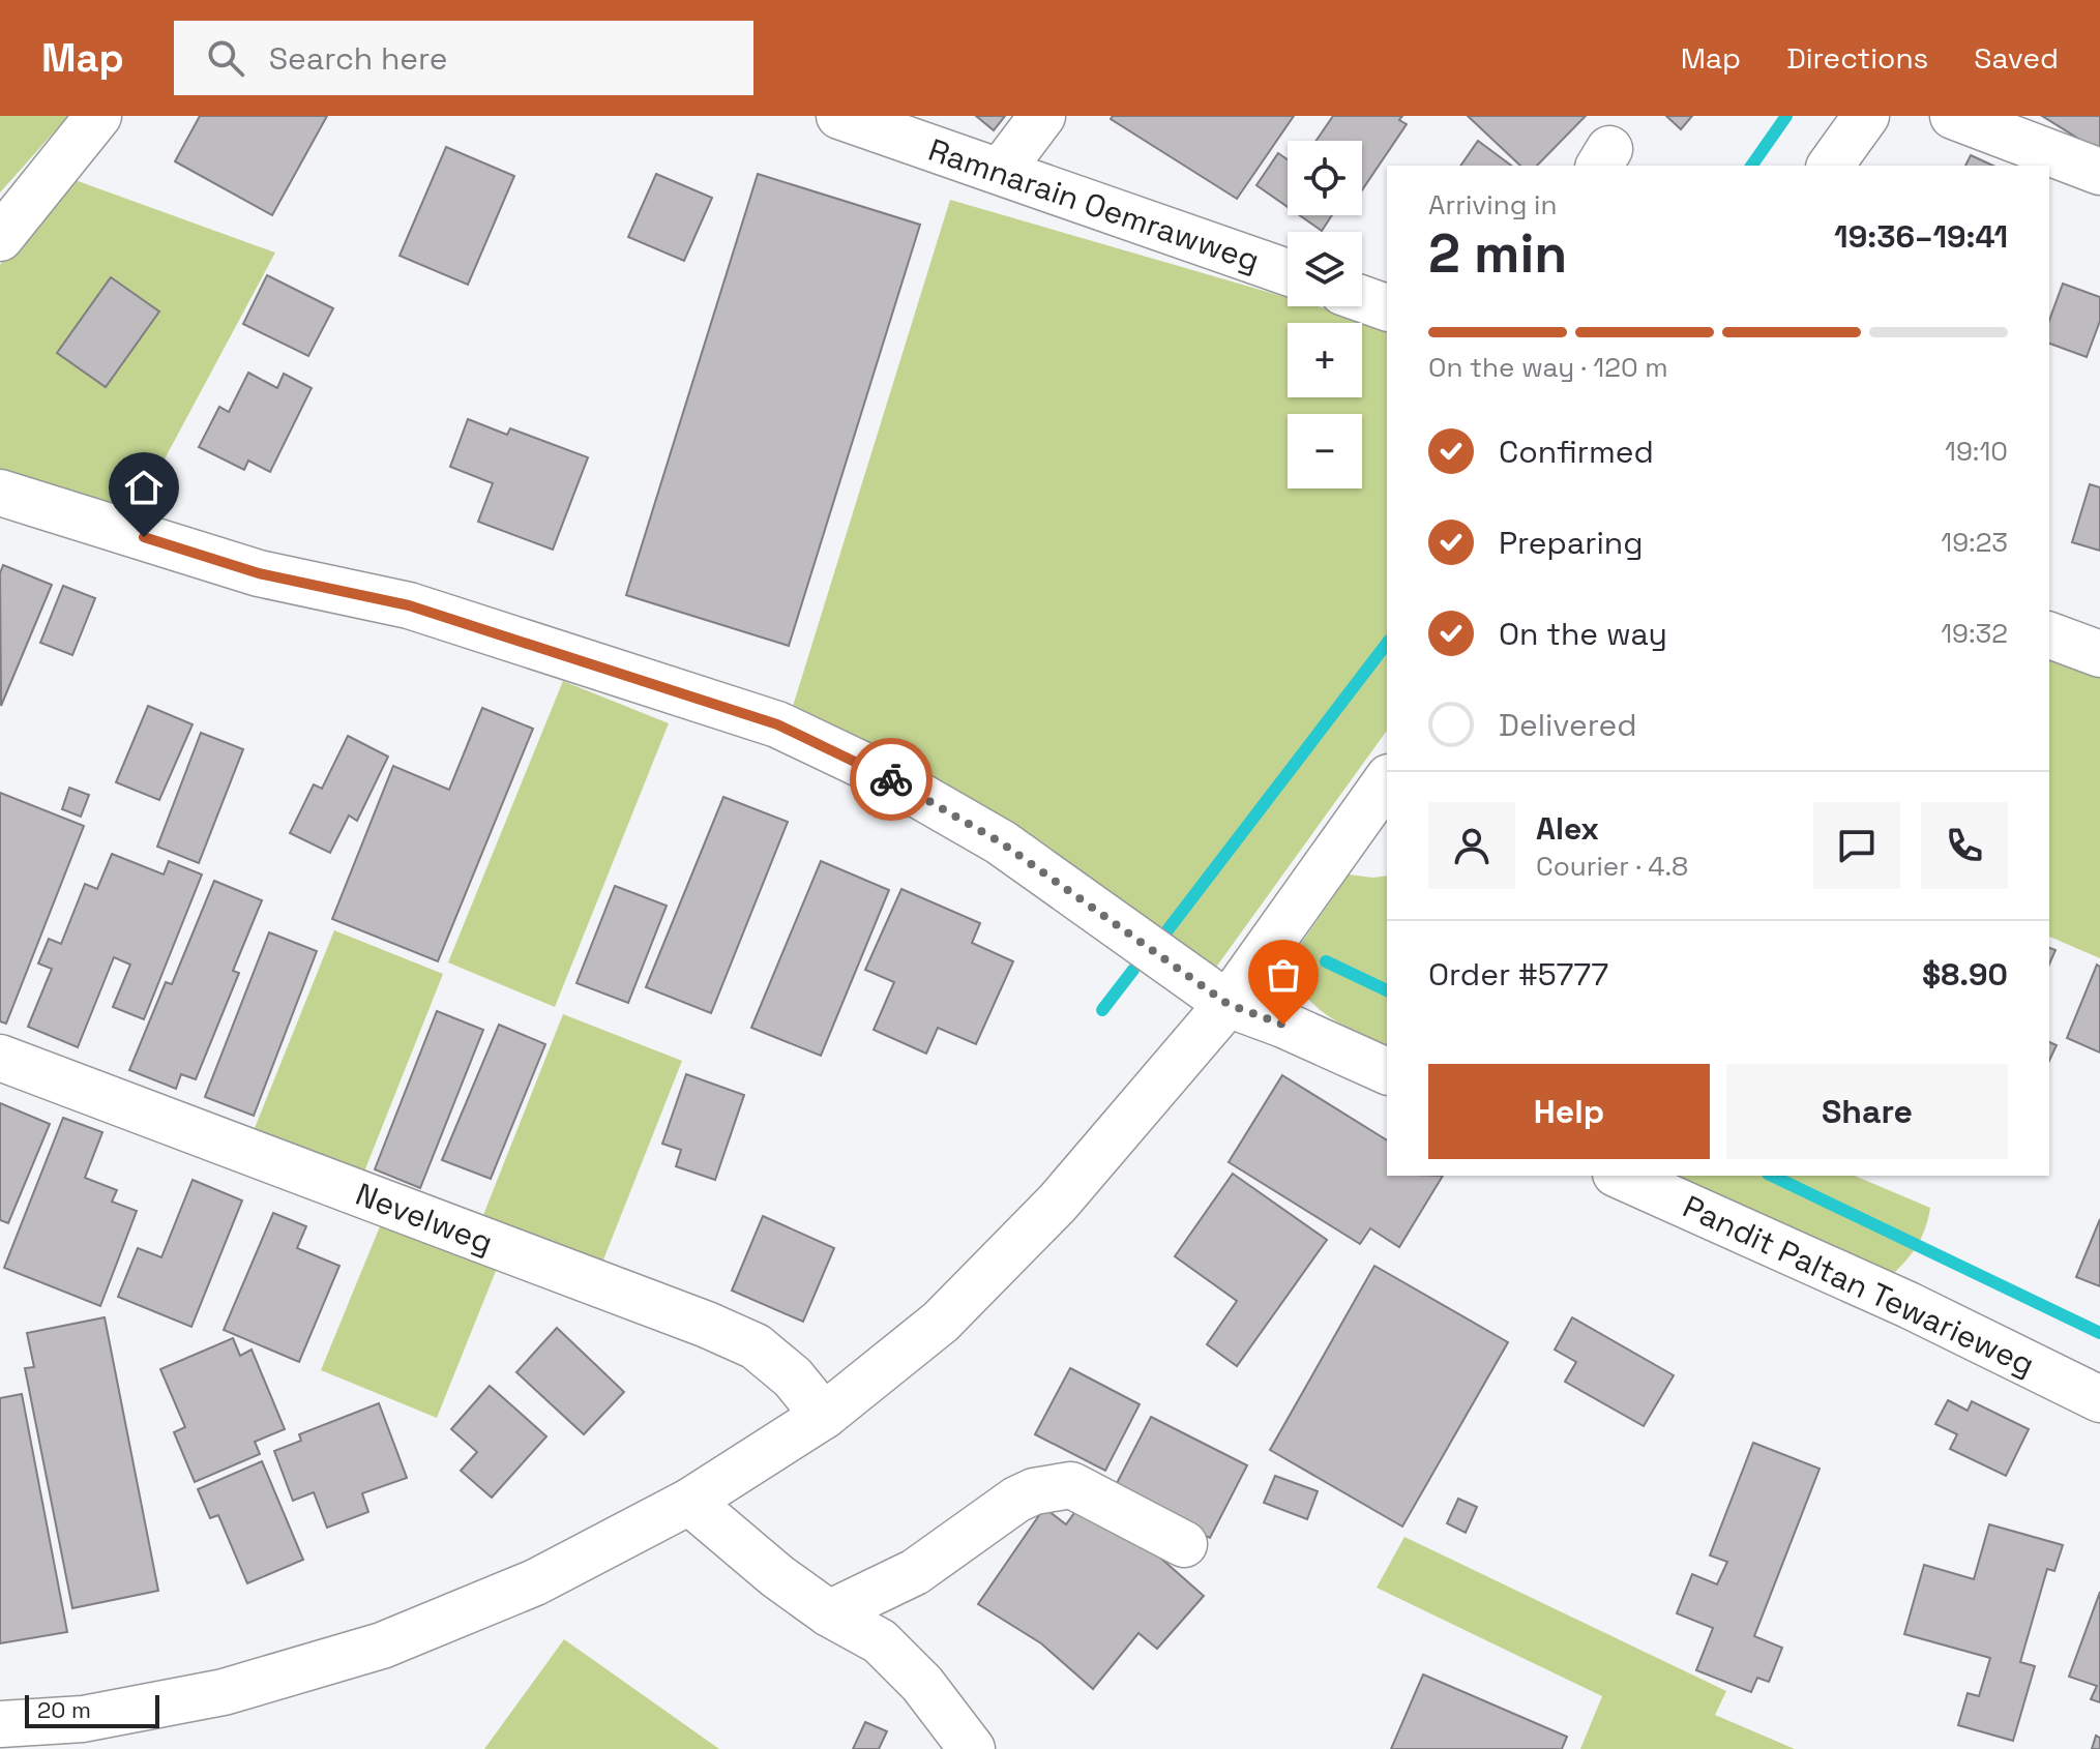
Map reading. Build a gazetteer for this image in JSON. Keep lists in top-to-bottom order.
{
  "streets": {
    "street": ["Ramnarain Oemrawweg", "Nevelweg", "Pandit Paltan Tewarieweg"]
  },
  "scale_bar": "20 m",
  "page": {
    "header": "Map",
    "search": "Search here",
    "nav": ["Map", "Directions", "Saved"],
    "map_buttons": ["+", "−"],
    "heading": ["2 min", "Arriving in", "19:36–19:41"],
    "panel": [
      "Alex",
      "Courier · 4.8",
      "Order #5777",
      "$8.90"
    ],
    "bar": "On the way · 120 m",
    "list": [
      ["Confirmed", "19:10"],
      ["Preparing", "19:23"],
      ["On the way", "19:32"],
      "Delivered"
    ],
    "buttons": ["Help", "Share"],
    "scale": "20 m"
  }
}
